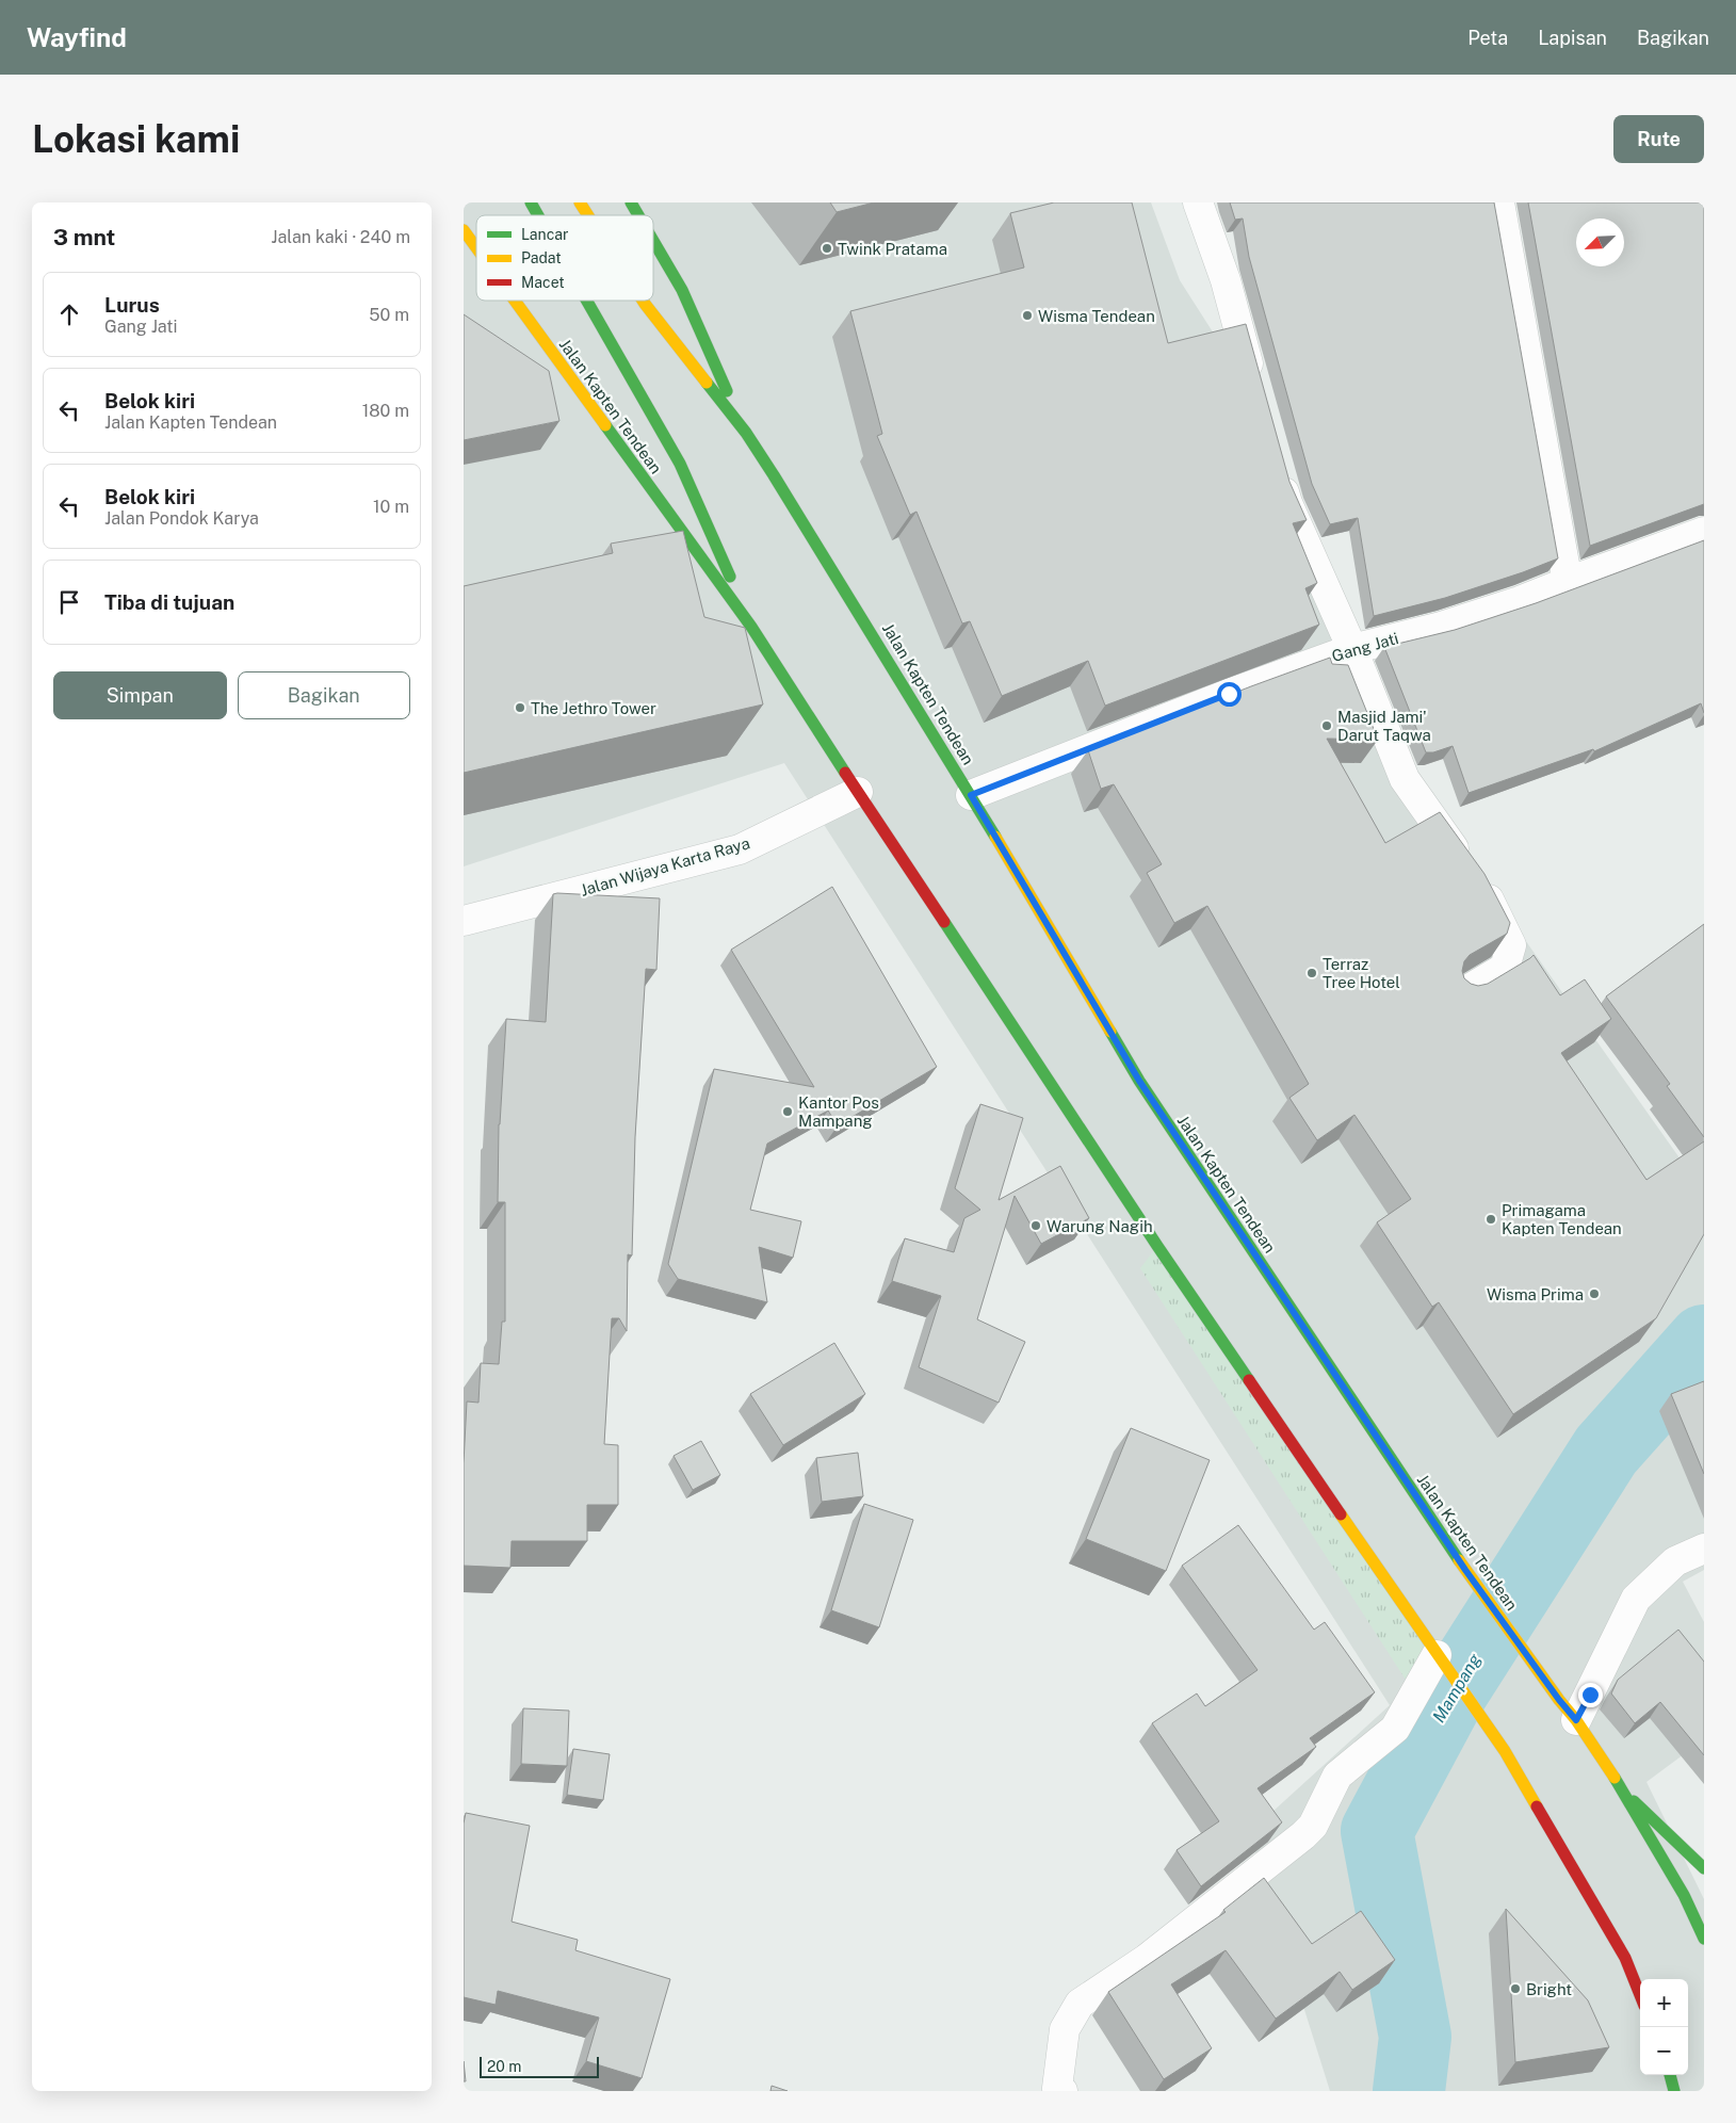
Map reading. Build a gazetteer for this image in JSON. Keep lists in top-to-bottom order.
{
  "streets": {
    "main road": ["Jalan Kapten Tendean"],
    "street": ["Gang Jati", "Jalan Wijaya Karta Raya"]
  },
  "crossings": [
    ["Jalan Kapten Tendean", "Gang Jati"],
    ["Jalan Kapten Tendean", "Jalan Wijaya Karta Raya"]
  ],
  "water": ["Mampang"],
  "places": [
    "Twink Pratama",
    "Wisma Tendean",
    "The Jethro Tower",
    "Masjid Jami' Darut Taqwa",
    "Terraz Tree Hotel",
    "Kantor Pos Mampang",
    "Primagama Kapten Tendean",
    "Warung Nagih",
    "Wisma Prima",
    "Bright"
  ],
  "legend": ["Lancar", "Padat", "Macet"],
  "scale_bar": "20 m",
  "north": "bottom left",
  "page": {
    "header": "Wayfind",
    "nav": ["Peta", "Lapisan", "Bagikan"],
    "buttons": [
      "Rute",
      ["Simpan", "Bagikan"]
    ],
    "title": "Lokasi kami",
    "heading": ["3 mnt", "Jalan kaki · 240 m"],
    "list": [
      ["Lurus", "Gang Jati", "50 m"],
      ["Belok kiri", "Jalan Kapten Tendean", "180 m"],
      ["Belok kiri", "Jalan Pondok Karya", "10 m"],
      "Tiba di tujuan"
    ],
    "map_buttons": ["+", "−"],
    "scale": "20 m"
  }
}
